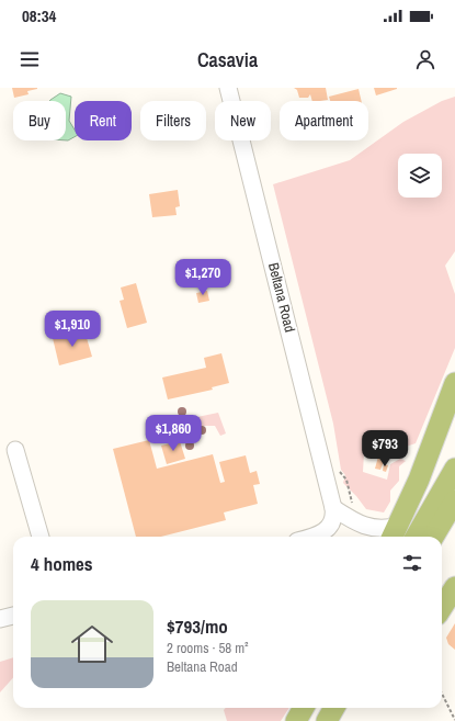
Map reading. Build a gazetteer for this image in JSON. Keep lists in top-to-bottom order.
{
  "streets": {
    "street": ["Beltana Road"]
  },
  "page": {
    "status": "08:34",
    "header": "Casavia",
    "chip": [
      "Buy",
      "Rent",
      "Filters",
      "New",
      "Apartment"
    ],
    "price": [
      "$1,270",
      "$1,910",
      "$1,860",
      "$793"
    ],
    "heading": "4 homes",
    "list": [
      {
        "name": "$793/mo",
        "note": "2 rooms · 58 m² · Beltana Road"
      }
    ]
  }
}
